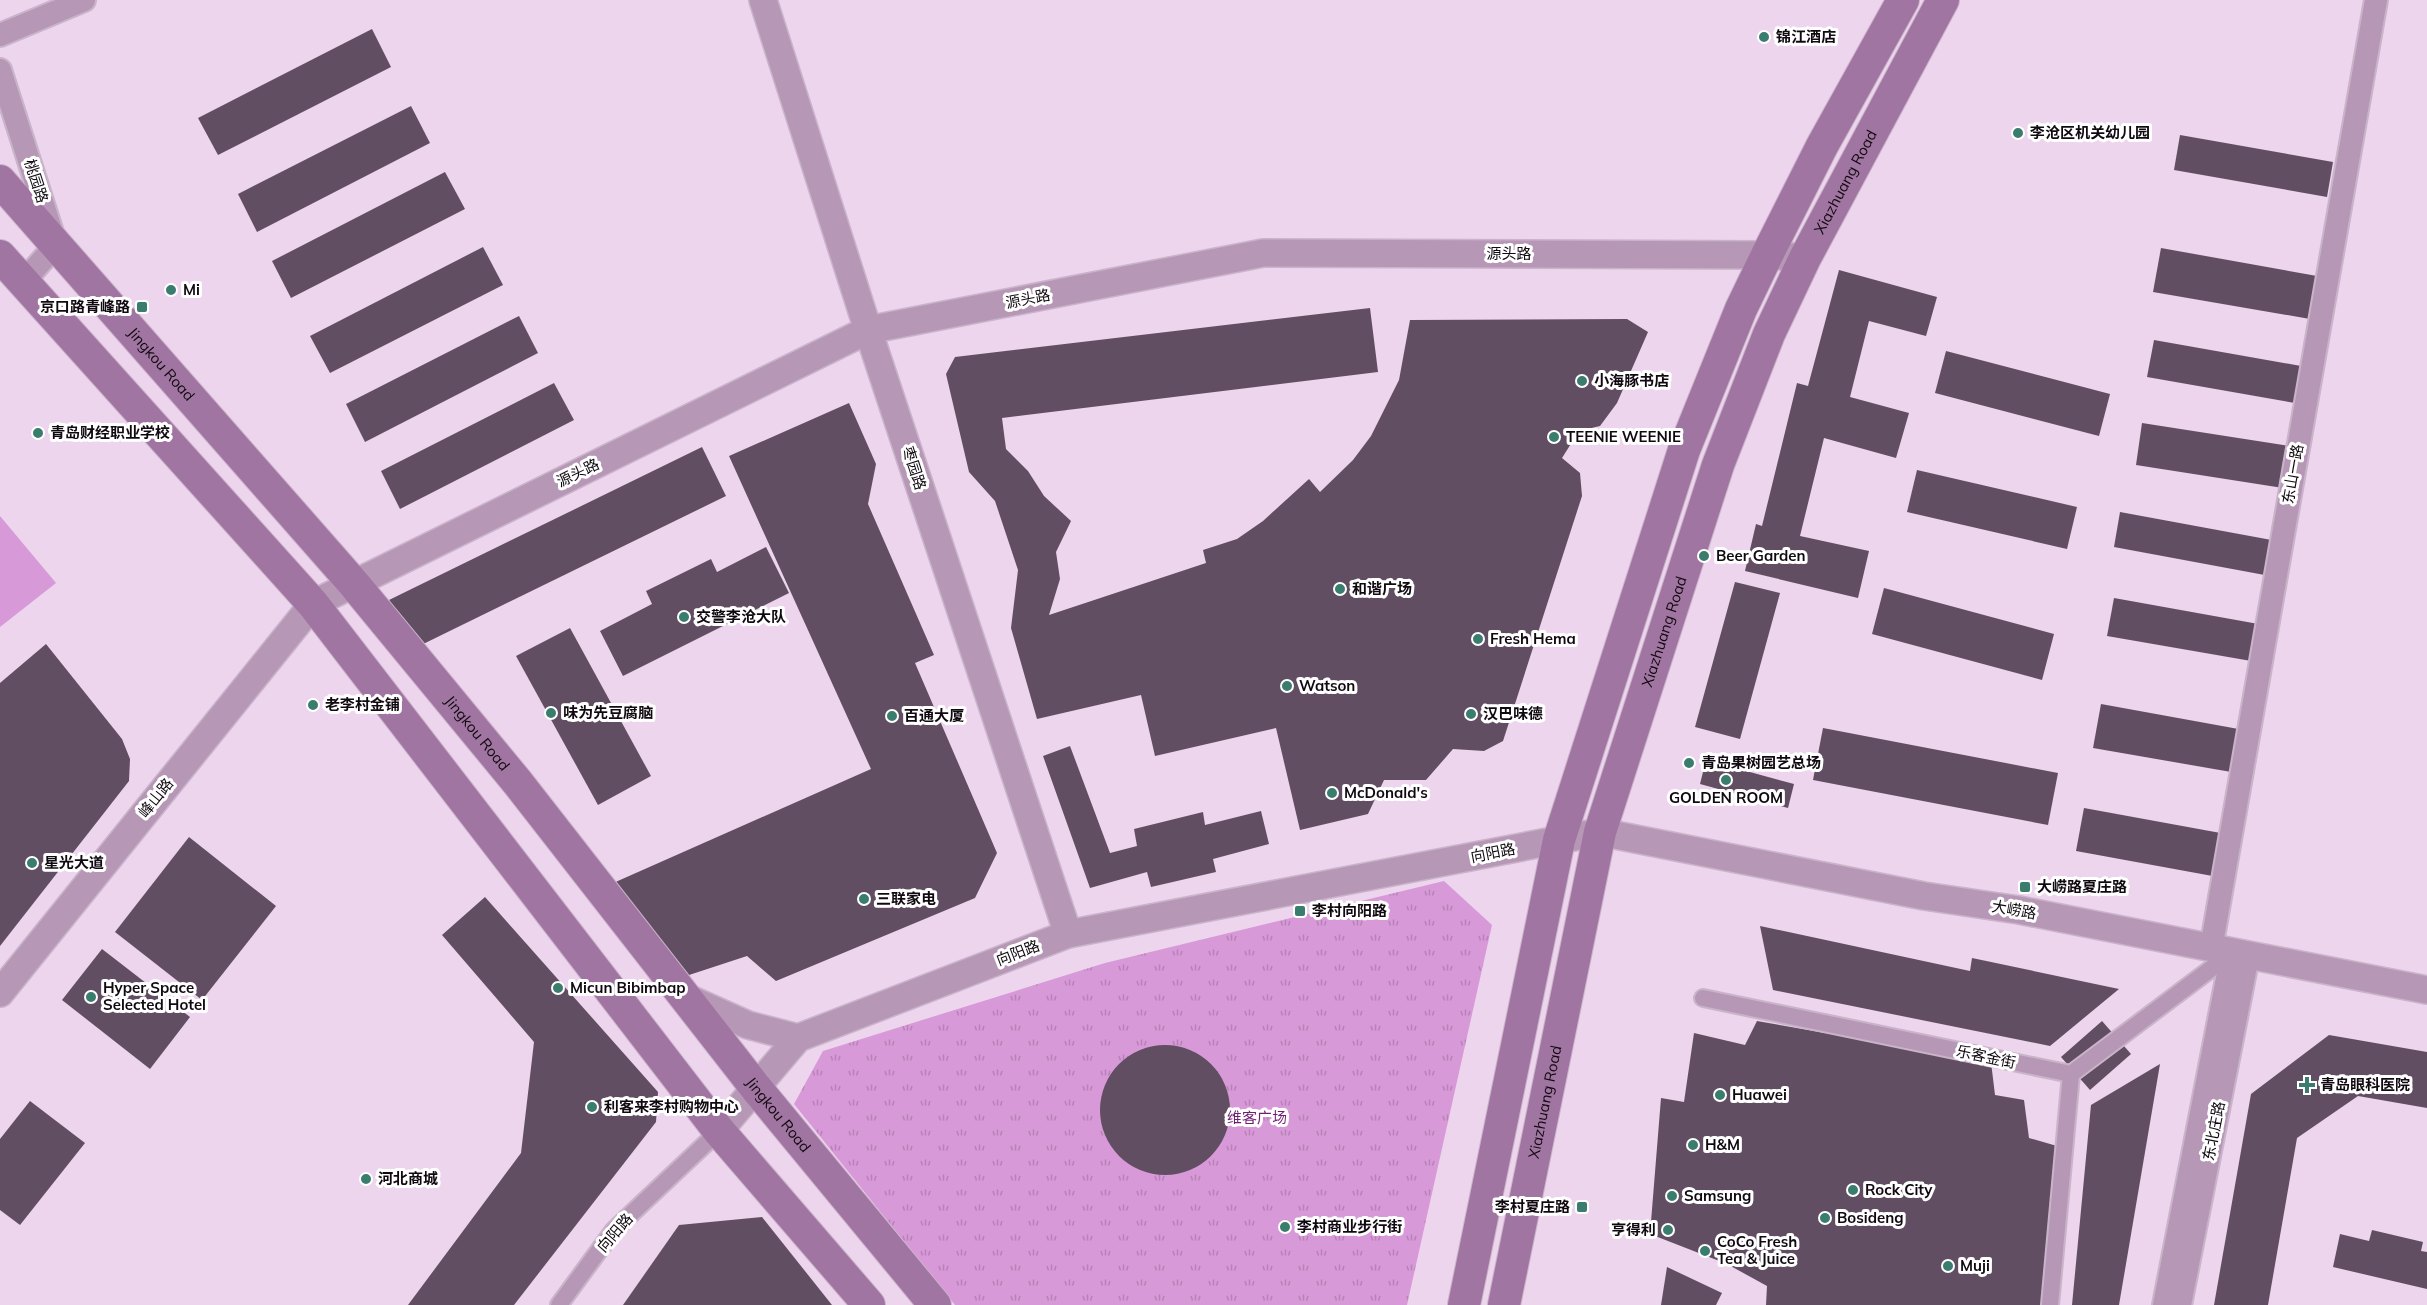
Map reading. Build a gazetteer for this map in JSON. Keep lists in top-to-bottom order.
{
  "streets": {
    "main road": ["Xiazhuang Road", "Jingkou Road"],
    "street": [
      "桃园路",
      "源头路",
      "枣园路",
      "东山一路",
      "峰山路",
      "向阳路",
      "大崂路",
      "乐客金街",
      "东北庄路"
    ]
  },
  "crossings": [
    ["桃园路", "Jingkou Road"],
    ["Xiazhuang Road", "源头路"],
    ["Xiazhuang Road", "向阳路"],
    ["Xiazhuang Road", "大崂路"],
    ["源头路", "Jingkou Road"],
    ["源头路", "枣园路"],
    ["源头路", "峰山路"],
    ["Jingkou Road", "向阳路"],
    ["枣园路", "向阳路"],
    ["东山一路", "大崂路"],
    ["东山一路", "东北庄路"],
    ["向阳路", "大崂路"],
    ["大崂路", "东北庄路"]
  ],
  "parks": ["维客广场"],
  "places": {
    "other": [
      "锦江酒店",
      "李沧区机关幼儿园",
      "Mi",
      "小海豚书店",
      "青岛财经职业学校",
      "TEENIE WEENIE",
      "Beer Garden",
      "和谐广场",
      "交警李沧大队",
      "Fresh Hema",
      "Watson",
      "老李村金铺",
      "味为先豆腐脑",
      "汉巴味德",
      "百通大厦",
      "青岛果树园艺总场",
      "GOLDEN ROOM",
      "McDonald's",
      "星光大道",
      "三联家电",
      "Micun Bibimbap",
      "Hyper Space Selected Hotel",
      "Huawei",
      "利客来李村购物中心",
      "H&M",
      "河北商城",
      "Rock City",
      "Samsung",
      "Bosideng",
      "李村商业步行街",
      "亨得利",
      "CoCo Fresh Tea & Juice",
      "Muji"
    ],
    "transit": [
      "京口路青峰路",
      "大崂路夏庄路",
      "李村向阳路",
      "李村夏庄路"
    ],
    "health": ["青岛眼科医院"]
  }
}
